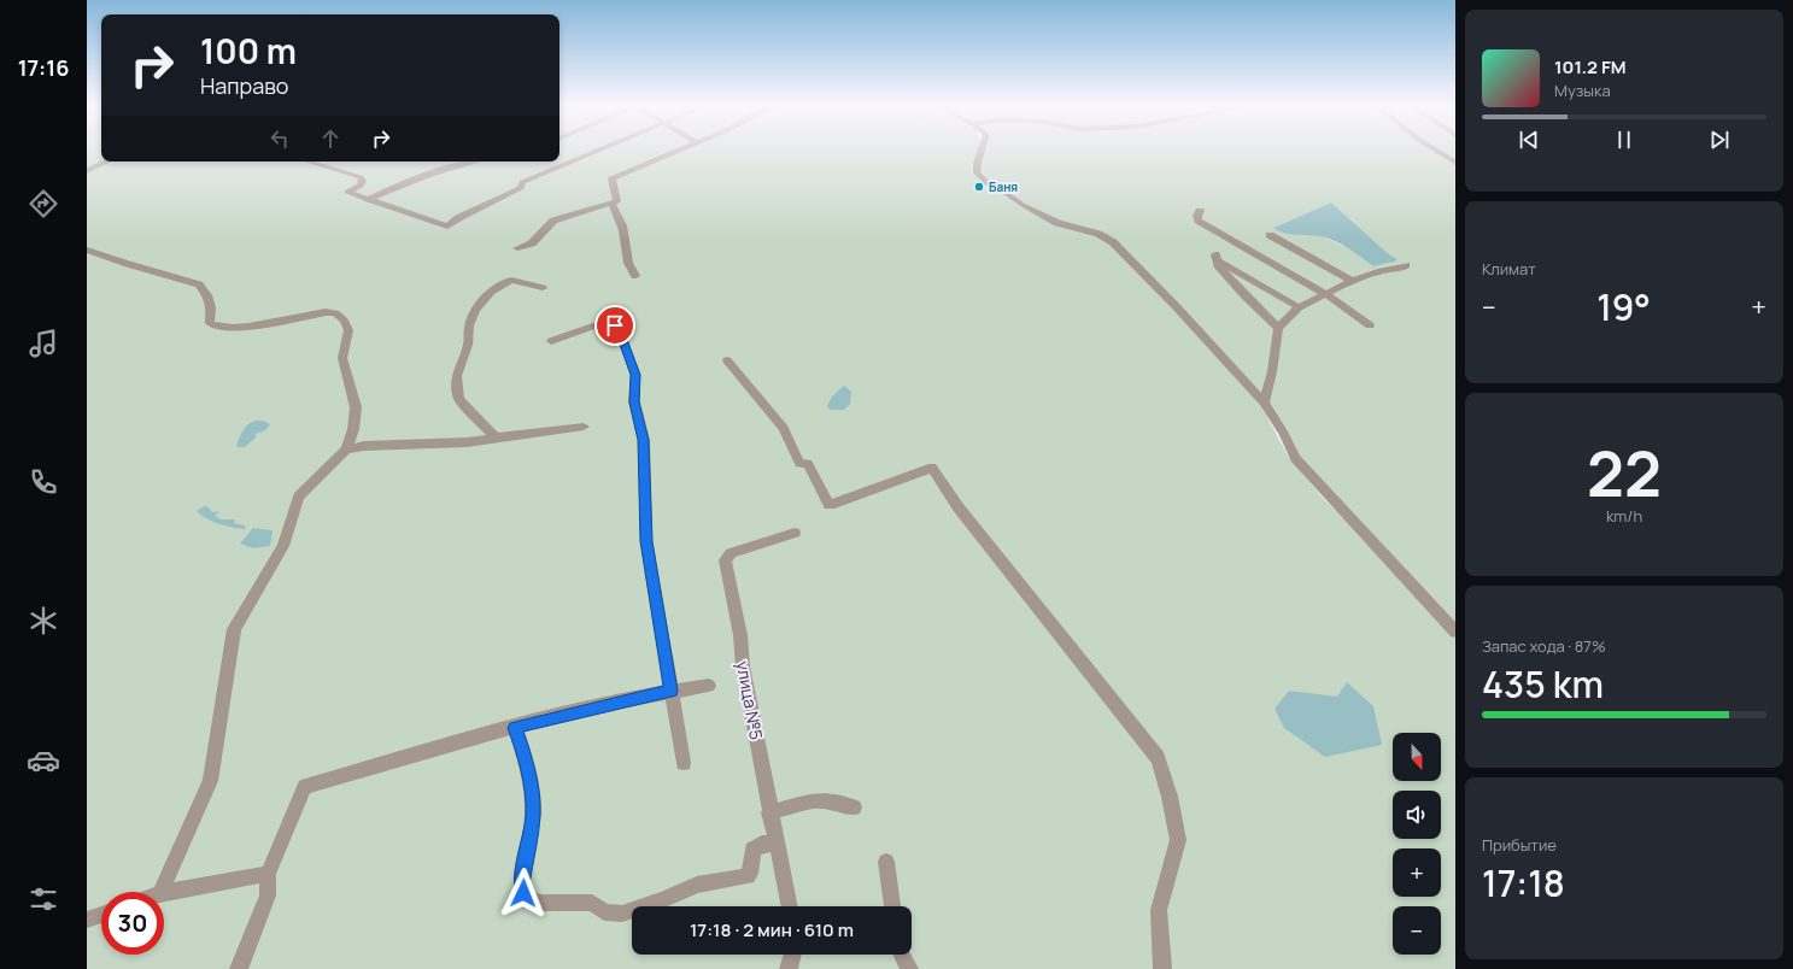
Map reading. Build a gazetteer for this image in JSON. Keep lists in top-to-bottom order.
{
  "streets": {
    "street": ["улица №5"]
  },
  "places": ["Баня"],
  "north": "bottom",
  "page": {
    "tabs": "17:16",
    "turn": ["100 m", "Направо"],
    "song": ["101.2 FM", "Музыка"],
    "tile": [
      "Климат",
      ["22", "km/h"],
      ["Запас хода · 87%", "435 km"],
      ["Прибытие", "17:18"]
    ],
    "heat": ["−", "19°", "+"],
    "map_buttons": ["+", "−"],
    "limit": "30",
    "trip": "17:18 · 2 мин · 610 m"
  }
}
